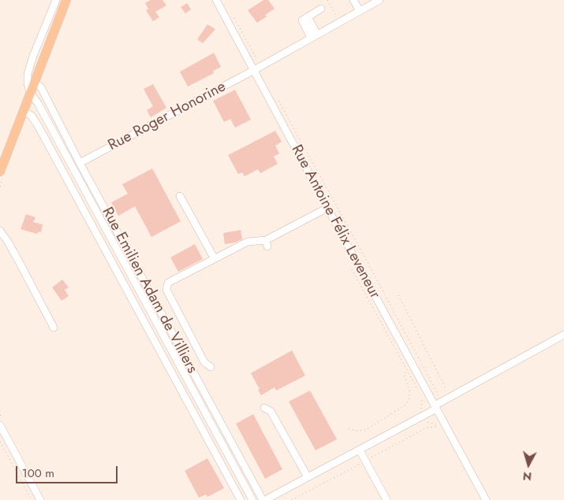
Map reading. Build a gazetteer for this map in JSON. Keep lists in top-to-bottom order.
{
  "streets": {
    "street": ["Rue Roger Honorine", "Rue Antoine Félix Leveneur", "Rue Emilien Adam de Villiers"]
  },
  "crossings": [
    ["Rue Roger Honorine", "Rue Antoine Félix Leveneur"],
    ["Rue Roger Honorine", "Rue Emilien Adam de Villiers"]
  ],
  "scale_bar": "100 m",
  "north": "bottom"
}
